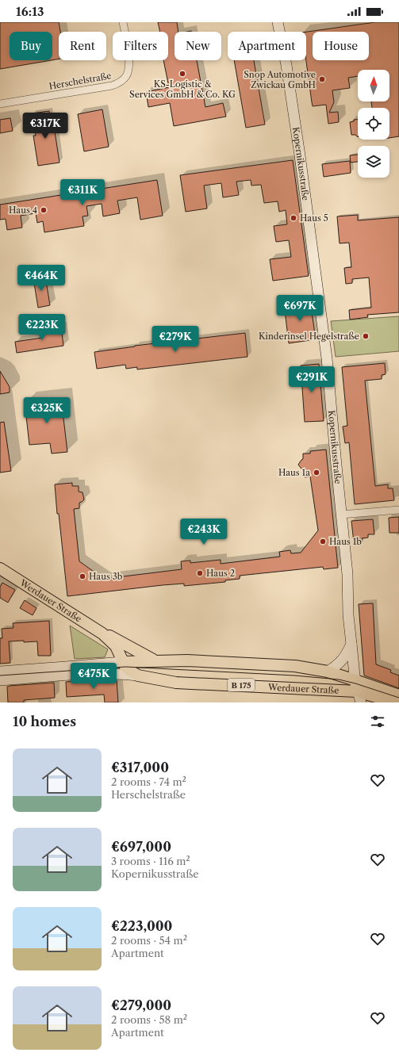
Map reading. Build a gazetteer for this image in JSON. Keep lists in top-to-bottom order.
{
  "streets": {
    "main road": ["Werdauer Straße", "B 175"],
    "street": ["Herschelstraße", "Kopernikusstraße"]
  },
  "crossings": [
    ["Kopernikusstraße", "Werdauer Straße"]
  ],
  "places": [
    "KS-Logistic & Services GmbH & Co. KG",
    "Snop Automotive Zwickau GmbH",
    "Haus 4",
    "Haus 5",
    "Kinderinsel Hegelstraße",
    "Haus 1a",
    "Haus 1b",
    "Haus 2",
    "Haus 3b"
  ],
  "north": "top",
  "page": {
    "status": "16:13",
    "chip": [
      "Buy",
      "Rent",
      "Filters",
      "New",
      "Apartment",
      "House"
    ],
    "price": [
      "€317K",
      "€311K",
      "€464K",
      "€697K",
      "€223K",
      "€279K",
      "€291K",
      "€325K",
      "€243K",
      "€475K"
    ],
    "heading": "10 homes",
    "list": [
      {
        "name": "€317,000",
        "note": "2 rooms · 74 m² · Herschelstraße"
      },
      {
        "name": "€697,000",
        "note": "3 rooms · 116 m² · Kopernikusstraße"
      },
      {
        "name": "€223,000",
        "note": "2 rooms · 54 m² · Apartment"
      },
      {
        "name": "€279,000",
        "note": "2 rooms · 58 m² · Apartment"
      }
    ]
  }
}
